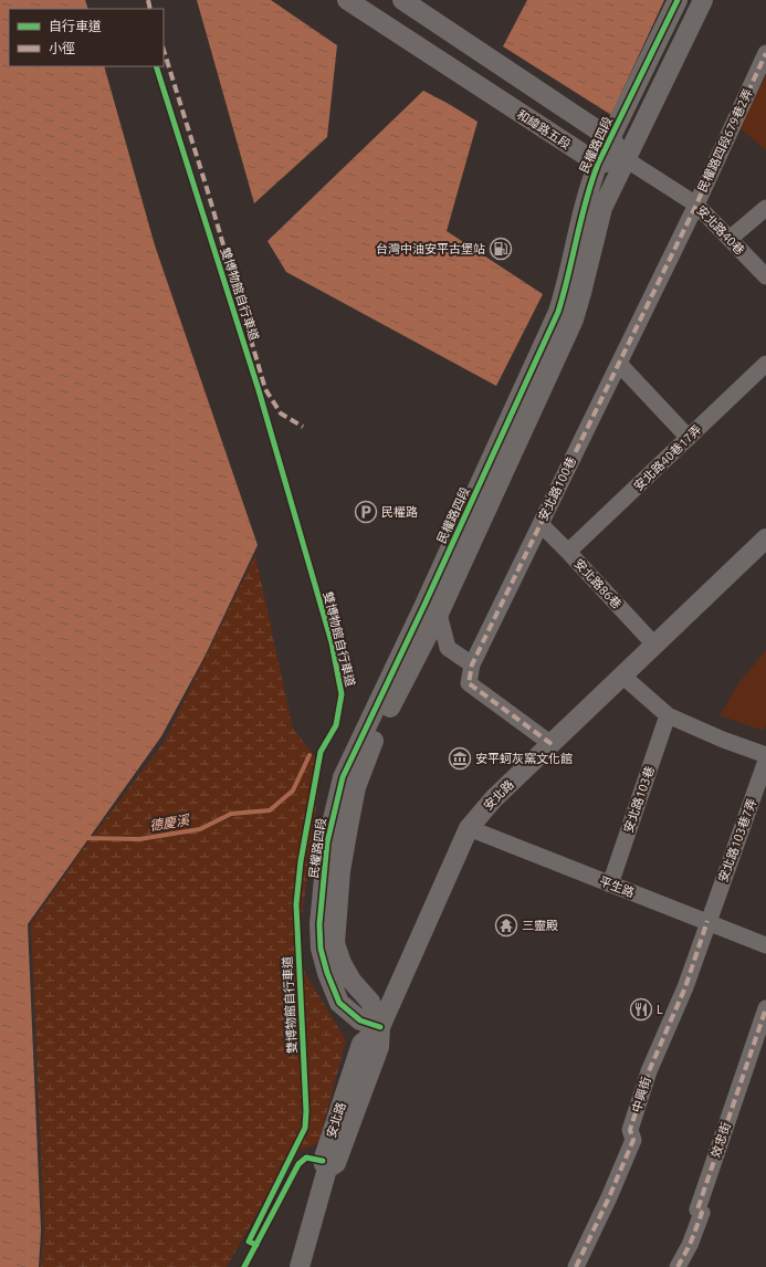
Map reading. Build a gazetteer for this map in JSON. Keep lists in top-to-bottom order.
{
  "streets": {
    "street": [
      "和緯路五段",
      "民權路四段679巷2弄",
      "民權路四段",
      "安北路40巷",
      "安北路40巷17弄",
      "安北路100巷",
      "安北路86巷",
      "安北路",
      "安北路103巷",
      "安北路103巷7弄",
      "平生路",
      "中興街",
      "效忠街"
    ],
    "cycle path": ["雙博物館自行車道"]
  },
  "crossings": [
    ["和緯路五段", "民權路四段"],
    ["民權路四段679巷2弄", "安北路40巷"],
    ["民權路四段679巷2弄", "安北路100巷"],
    ["民權路四段", "安北路40巷"],
    ["民權路四段", "安北路"],
    ["安北路40巷", "安北路100巷"],
    ["安北路40巷17弄", "安北路86巷"],
    ["安北路100巷", "安北路86巷"],
    ["安北路100巷", "安北路"],
    ["安北路86巷", "安北路"],
    ["安北路", "平生路"],
    ["安北路103巷", "平生路"],
    ["安北路103巷7弄", "平生路"],
    ["安北路103巷7弄", "中興街"],
    ["平生路", "中興街"]
  ],
  "water": ["德慶溪"],
  "places": {
    "fuel station": ["台灣中油安平古堡站"],
    "parking": ["民權路"],
    "museum": ["安平蚵灰窯文化館"],
    "temple": ["三靈殿"],
    "restaurant": ["L"]
  },
  "legend": ["自行車道", "小徑"]
}
